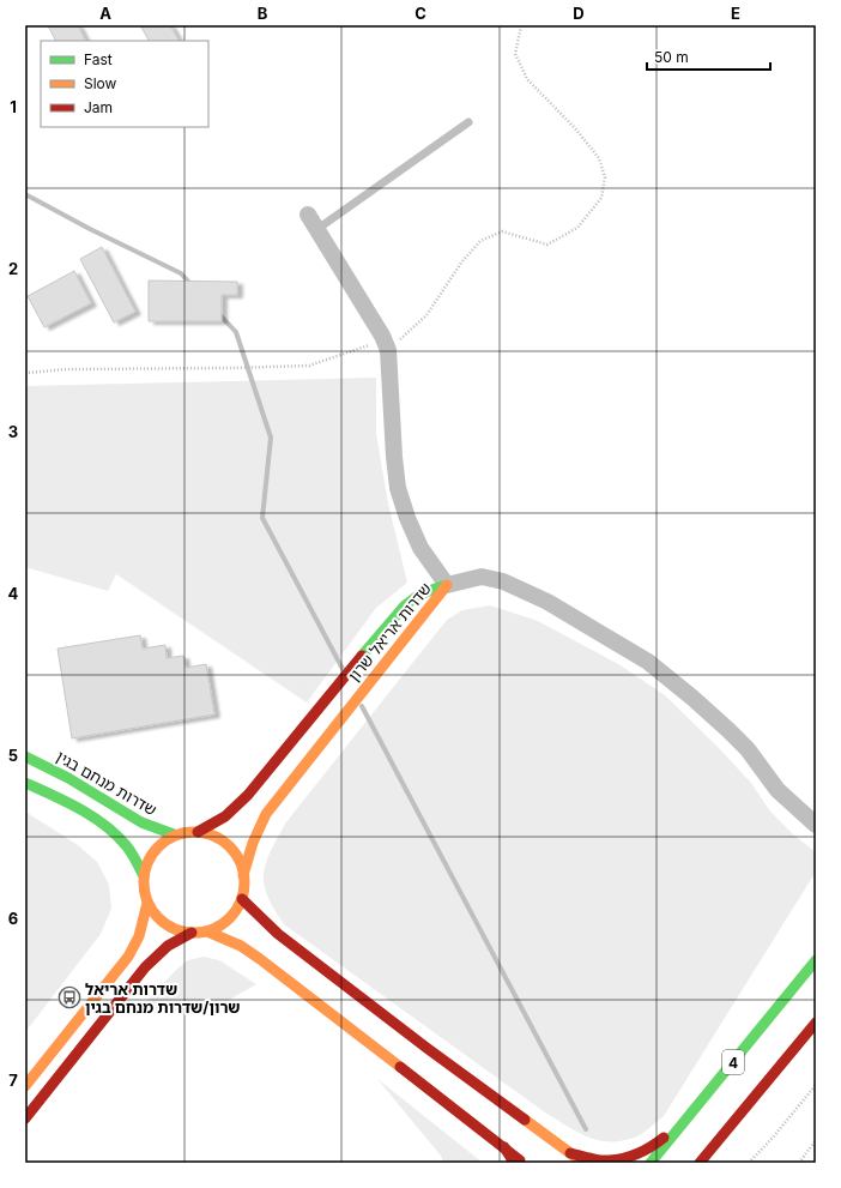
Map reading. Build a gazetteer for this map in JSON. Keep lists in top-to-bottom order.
{
  "streets": {
    "main road": ["שדרות אריאל שרון", "שדרות מנחם בגין", "4"]
  },
  "crossings": [
    ["שדרות אריאל שרון", "שדרות מנחם בגין"]
  ],
  "places": {
    "bus stop": ["שדרות אריאל שרון/שדרות מנחם בגין"]
  },
  "legend": ["Fast", "Slow", "Jam"],
  "scale_bar": "50 m",
  "grid": {
    "columns": [
      "A",
      "B",
      "C",
      "D",
      "E"
    ],
    "rows": [
      "1",
      "2",
      "3",
      "4",
      "5",
      "6",
      "7"
    ]
  }
}
